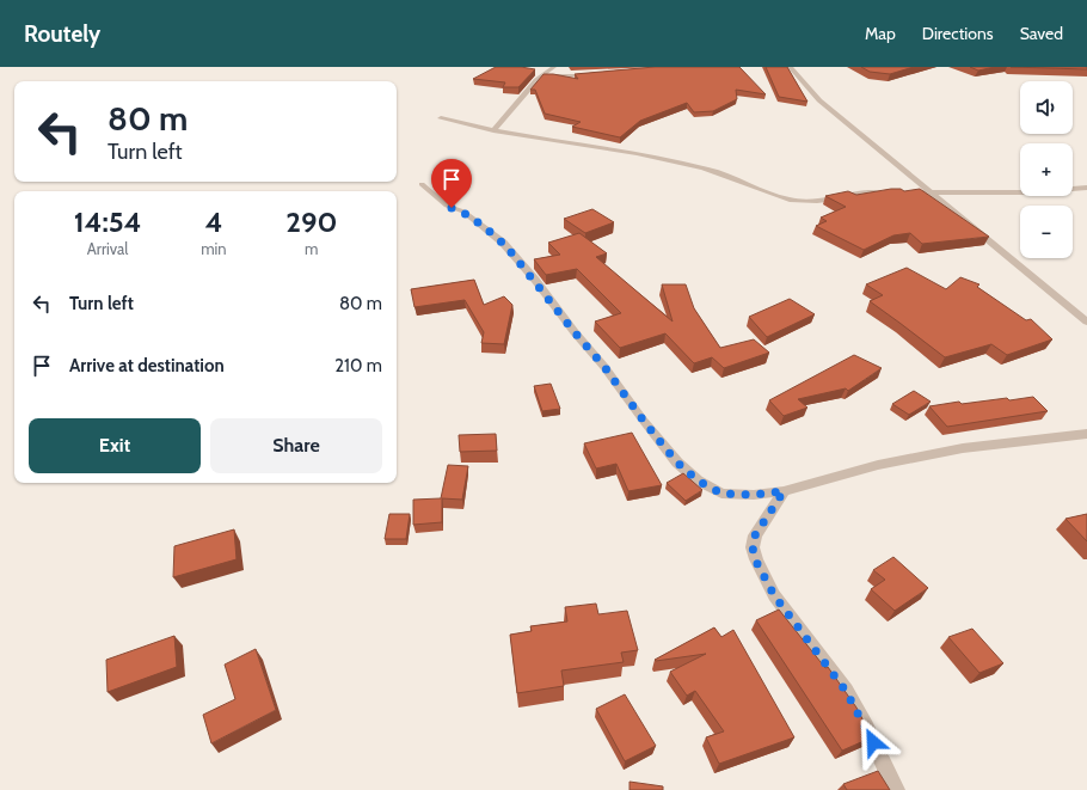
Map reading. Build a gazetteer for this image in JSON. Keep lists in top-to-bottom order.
{
  "page": {
    "header": "Routely",
    "nav": ["Map", "Directions", "Saved"],
    "map_buttons": ["+", "−"],
    "turn": ["80 m", "Turn left"],
    "eta": [
      "14:54",
      "Arrival",
      "4",
      "min",
      "290",
      "m"
    ],
    "list": [
      {
        "name": "Turn left",
        "value": "80 m"
      },
      {
        "name": "Arrive at destination",
        "value": "210 m"
      }
    ],
    "buttons": ["Exit", "Share"]
  }
}
